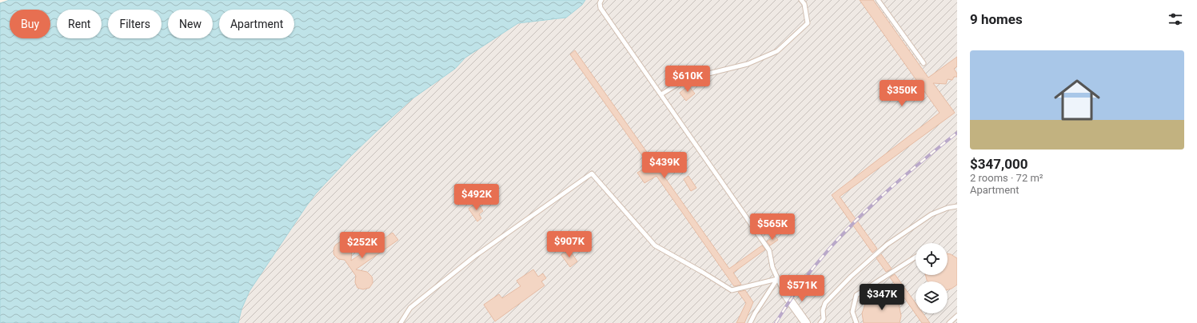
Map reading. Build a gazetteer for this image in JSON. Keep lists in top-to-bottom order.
{
  "page": {
    "heading": "9 homes",
    "chip": [
      "Buy",
      "Rent",
      "Filters",
      "New",
      "Apartment"
    ],
    "list": [
      {
        "name": "$347,000",
        "note": "2 rooms · 72 m² · Apartment"
      }
    ],
    "price": [
      "$610K",
      "$350K",
      "$439K",
      "$492K",
      "$565K",
      "$907K",
      "$252K",
      "$571K",
      "$347K"
    ]
  }
}
